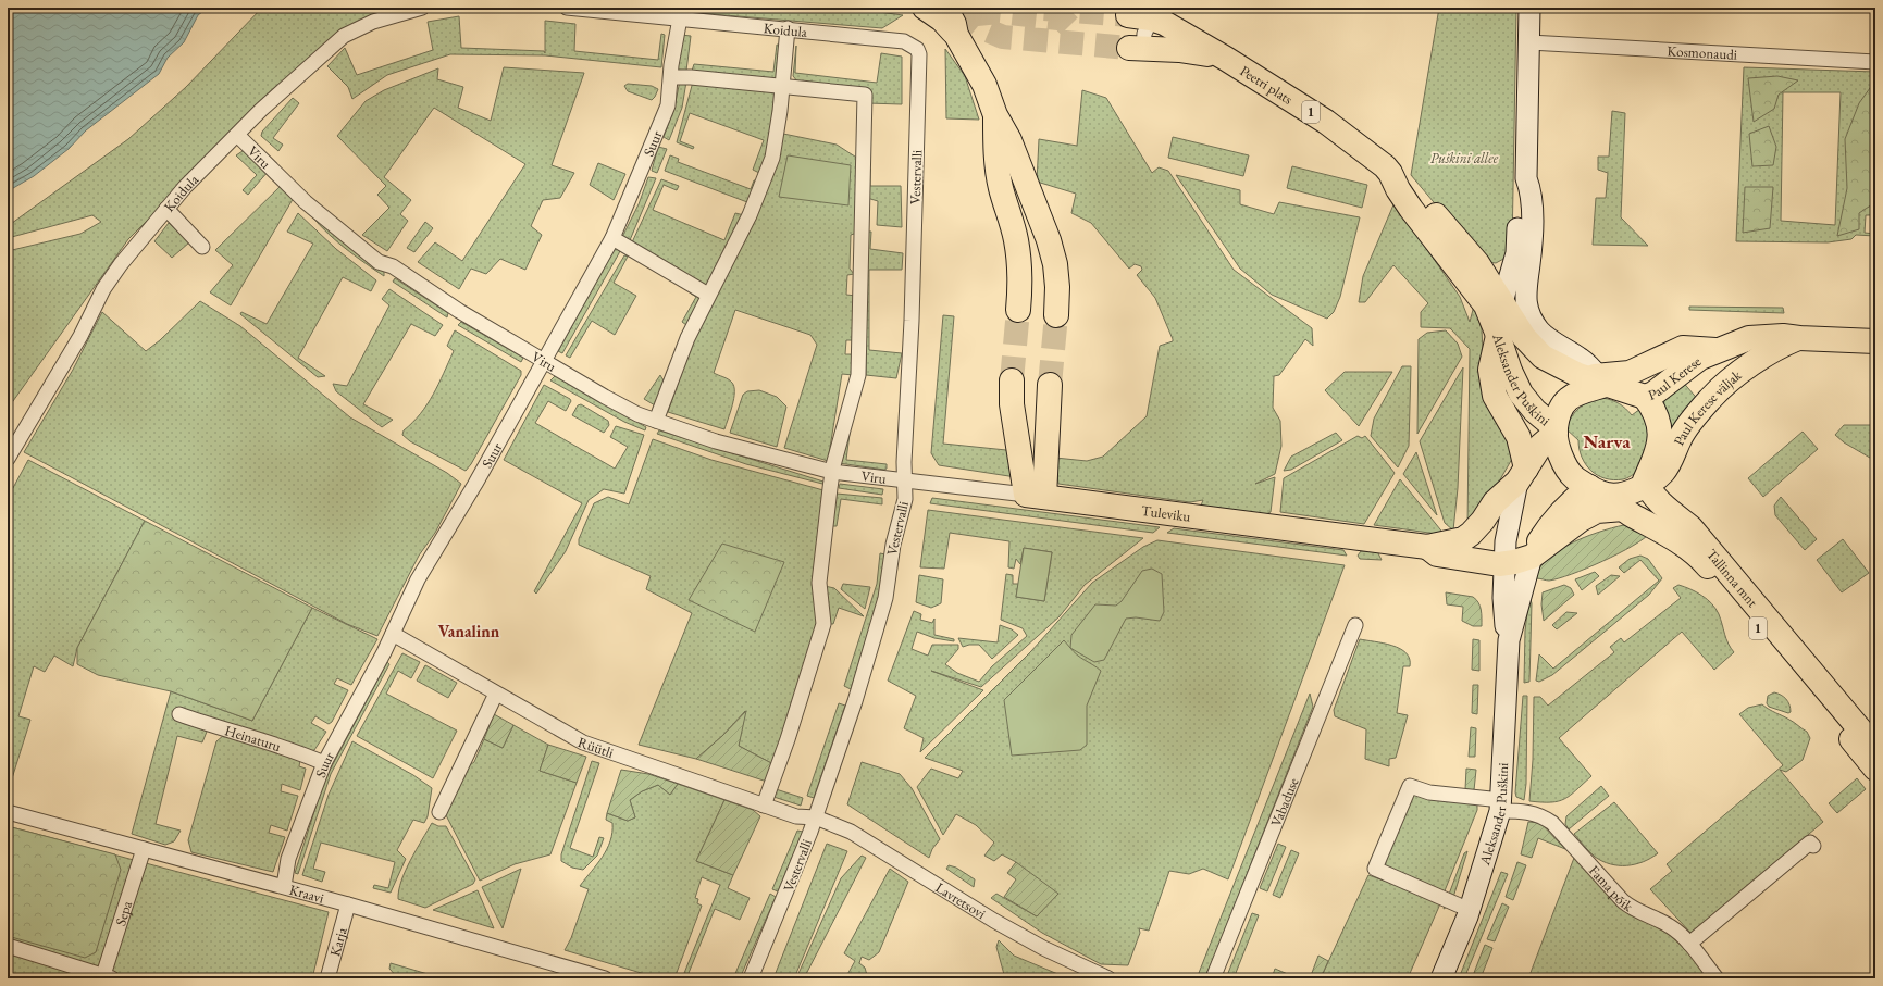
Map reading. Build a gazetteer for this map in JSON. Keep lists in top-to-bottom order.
{
  "streets": {
    "highway": [
      "Peetri plats",
      "1",
      "Aleksander Puškini",
      "Paul Kerese",
      "Paul Kerese väljak",
      "Tuleviku",
      "Tallinna mnt"
    ],
    "street": [
      "Koidula",
      "Kosmonaudi",
      "Suur",
      "Viru",
      "Vestervalli",
      "Heinaturu",
      "Rüütli",
      "Vabaduse",
      "Fama põik",
      "Kraavi",
      "Lavretsovi",
      "Sepa",
      "Karja"
    ]
  },
  "crossings": [
    ["Koidula", "Suur"],
    ["Koidula", "Viru"],
    ["Koidula", "Vestervalli"],
    ["Kosmonaudi", "Aleksander Puškini"],
    ["Peetri plats", "Aleksander Puškini"],
    ["Peetri plats", "Paul Kerese"],
    ["1", "Aleksander Puškini"],
    ["1", "Paul Kerese"],
    ["1", "Paul Kerese väljak"],
    ["1", "Tallinna mnt"],
    ["Suur", "Viru"],
    ["Suur", "Heinaturu"],
    ["Suur", "Rüütli"],
    ["Suur", "Kraavi"],
    ["Viru", "Vestervalli"],
    ["Viru", "Tuleviku"],
    ["Vestervalli", "Tuleviku"],
    ["Vestervalli", "Rüütli"],
    ["Vestervalli", "Lavretsovi"],
    ["Aleksander Puškini", "Paul Kerese"],
    ["Aleksander Puškini", "Paul Kerese väljak"],
    ["Aleksander Puškini", "Tuleviku"],
    ["Aleksander Puškini", "Tallinna mnt"],
    ["Aleksander Puškini", "Fama põik"],
    ["Paul Kerese", "Paul Kerese väljak"],
    ["Paul Kerese", "Tallinna mnt"],
    ["Paul Kerese väljak", "Tuleviku"],
    ["Paul Kerese väljak", "Tallinna mnt"],
    ["Rüütli", "Lavretsovi"],
    ["Kraavi", "Sepa"],
    ["Kraavi", "Karja"]
  ],
  "districts": ["Narva", "Vanalinn"],
  "parks": ["Puškini allee"]
}
